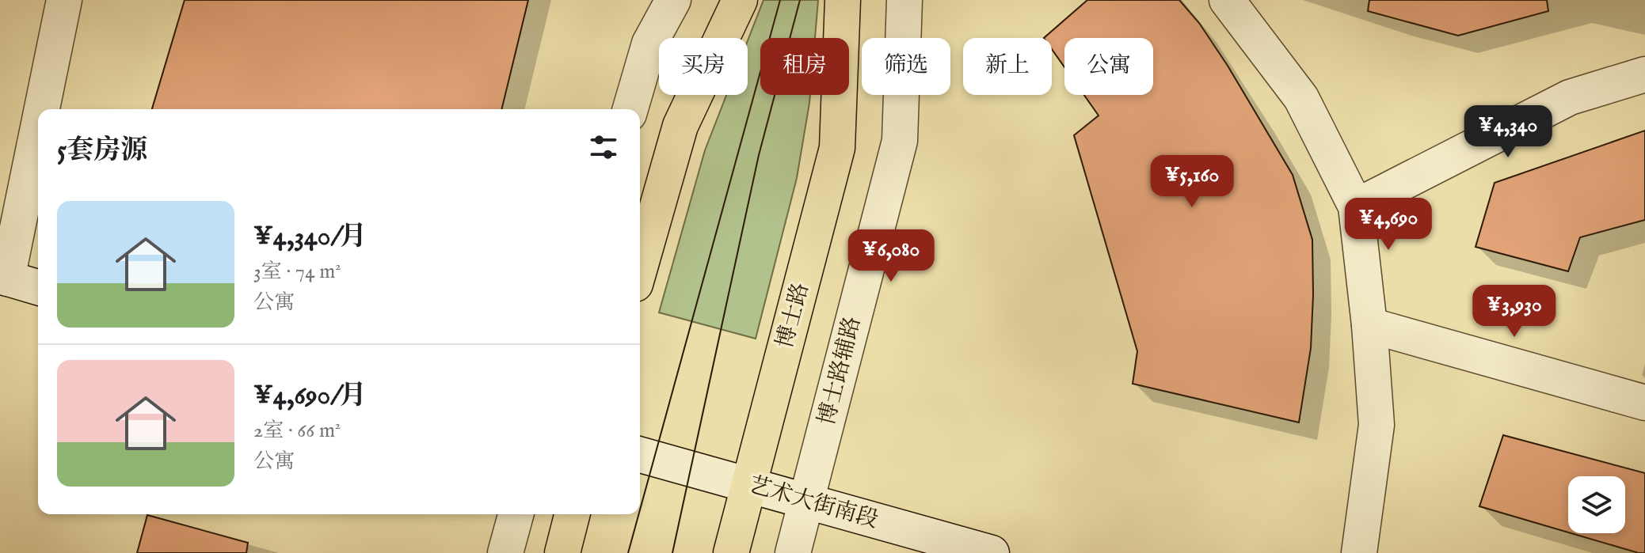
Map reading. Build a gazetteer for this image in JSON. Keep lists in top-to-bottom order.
{
  "streets": {
    "main road": ["博士路"],
    "street": ["博士路辅路", "艺术大街南段"]
  },
  "crossings": [
    ["博士路", "艺术大街南段"],
    ["博士路辅路", "艺术大街南段"]
  ],
  "page": {
    "chip": [
      "买房",
      "租房",
      "筛选",
      "新上",
      "公寓"
    ],
    "price": [
      "¥4,340",
      "¥5,160",
      "¥4,690",
      "¥6,080",
      "¥3,930"
    ],
    "heading": "5套房源",
    "list": [
      {
        "name": "¥4,340/月",
        "note": "3室 · 74 m² · 公寓"
      },
      {
        "name": "¥4,690/月",
        "note": "2室 · 66 m² · 公寓"
      }
    ]
  }
}
